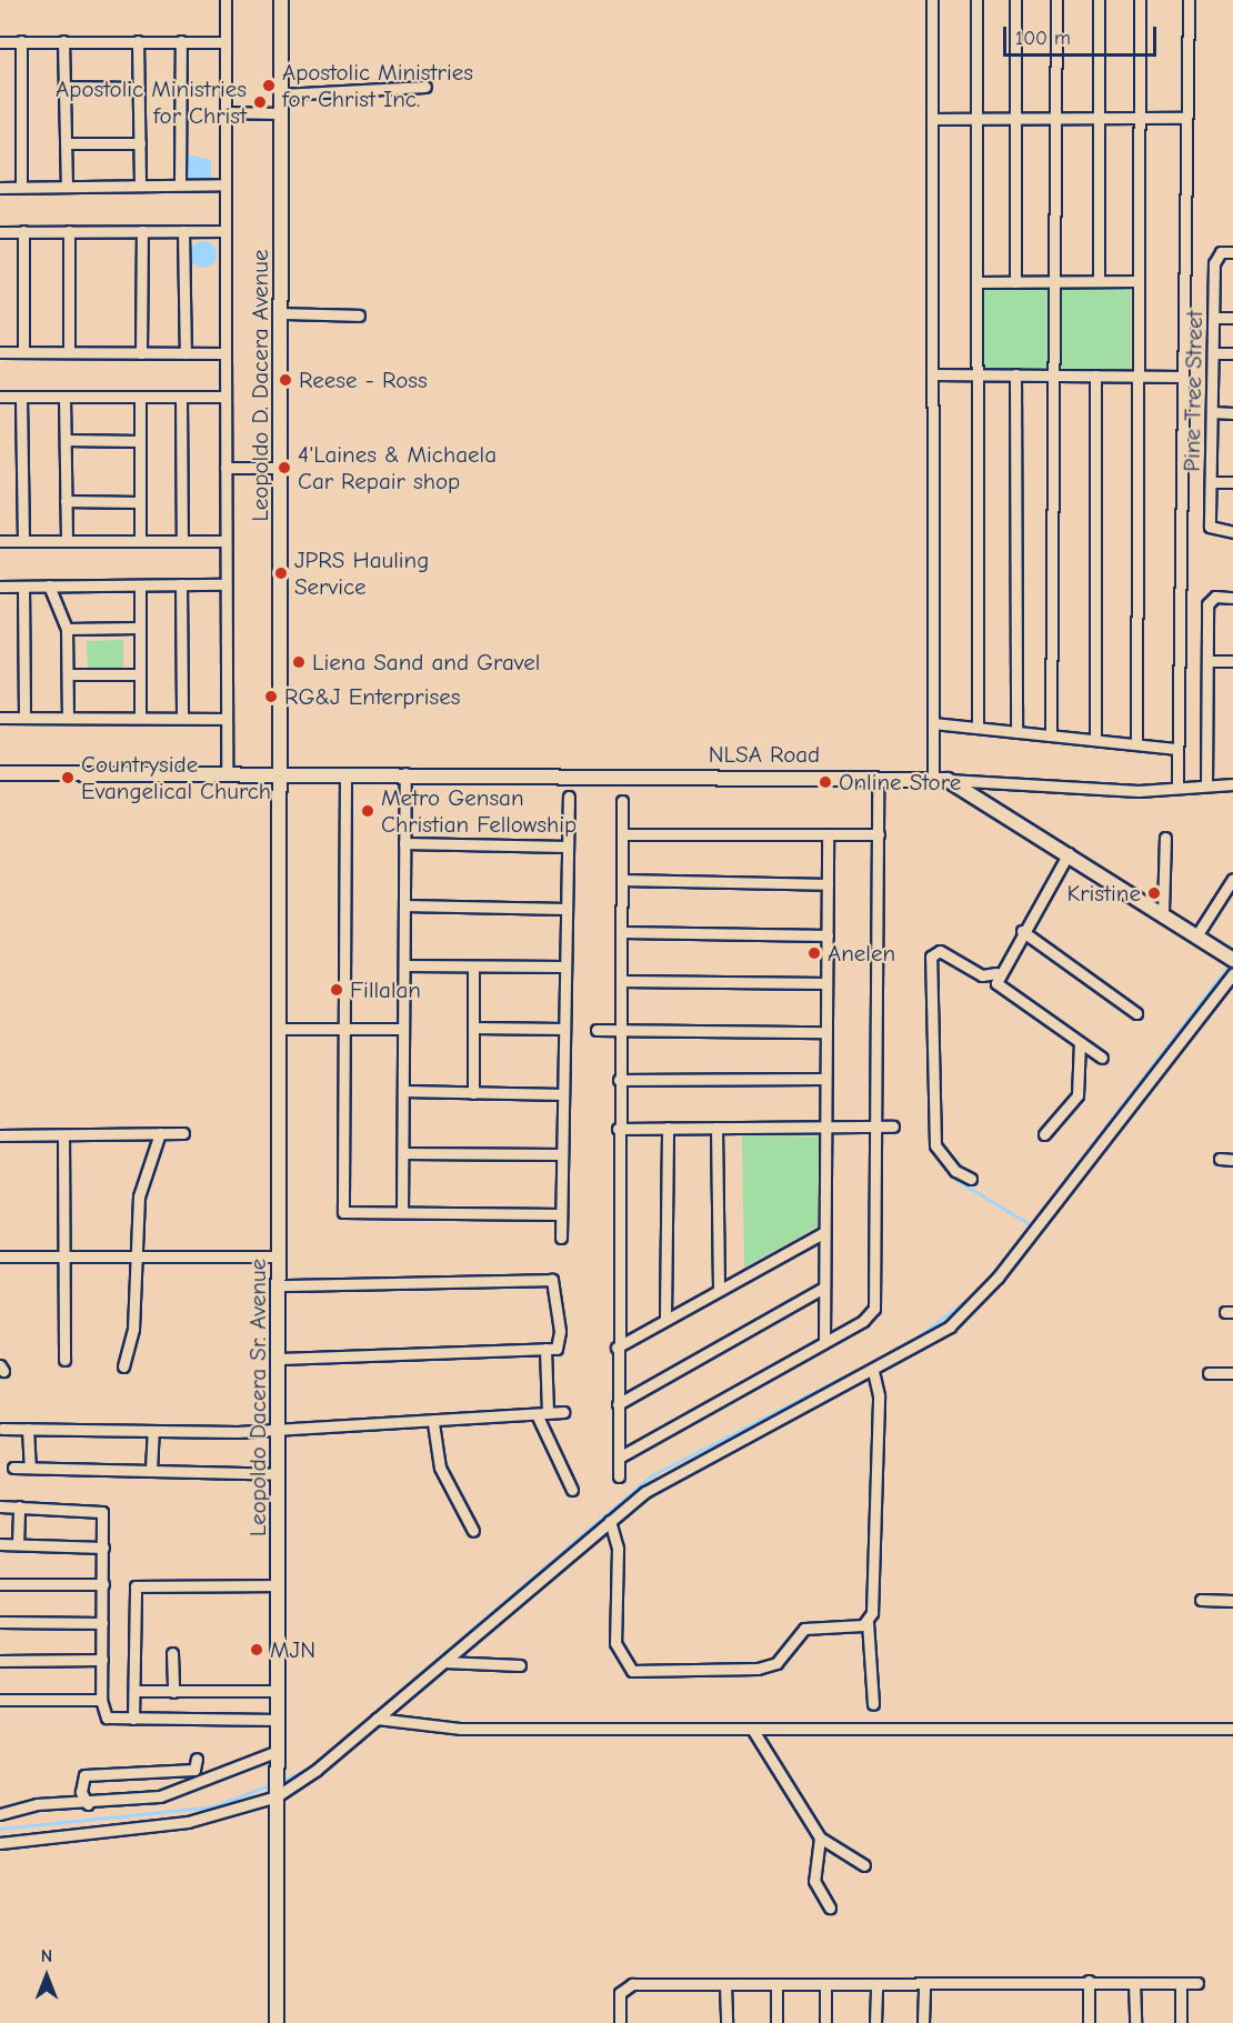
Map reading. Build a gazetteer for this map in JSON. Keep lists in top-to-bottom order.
{
  "streets": {
    "main road": ["Leopoldo D. Dacera Avenue", "NLSA Road", "Leopoldo Dacera Sr. Avenue"],
    "street": ["Pine Tree Street"]
  },
  "crossings": [
    ["Leopoldo D. Dacera Avenue", "NLSA Road"],
    ["Leopoldo D. Dacera Avenue", "Leopoldo Dacera Sr. Avenue"],
    ["NLSA Road", "Leopoldo Dacera Sr. Avenue"]
  ],
  "places": [
    "Apostolic Ministries for Christ Inc.",
    "Apostolic Ministries for Christ",
    "Reese - Ross",
    "4'Laines & Michaela Car Repair shop",
    "JPRS Hauling Service",
    "Liena Sand and Gravel",
    "RG&J Enterprises",
    "Countryside Evangelical Church",
    "Online Store",
    "Metro Gensan Christian Fellowship",
    "Kristine",
    "Anelen",
    "Fillalan",
    "MJN"
  ],
  "scale_bar": "100 m",
  "north": "top"
}
